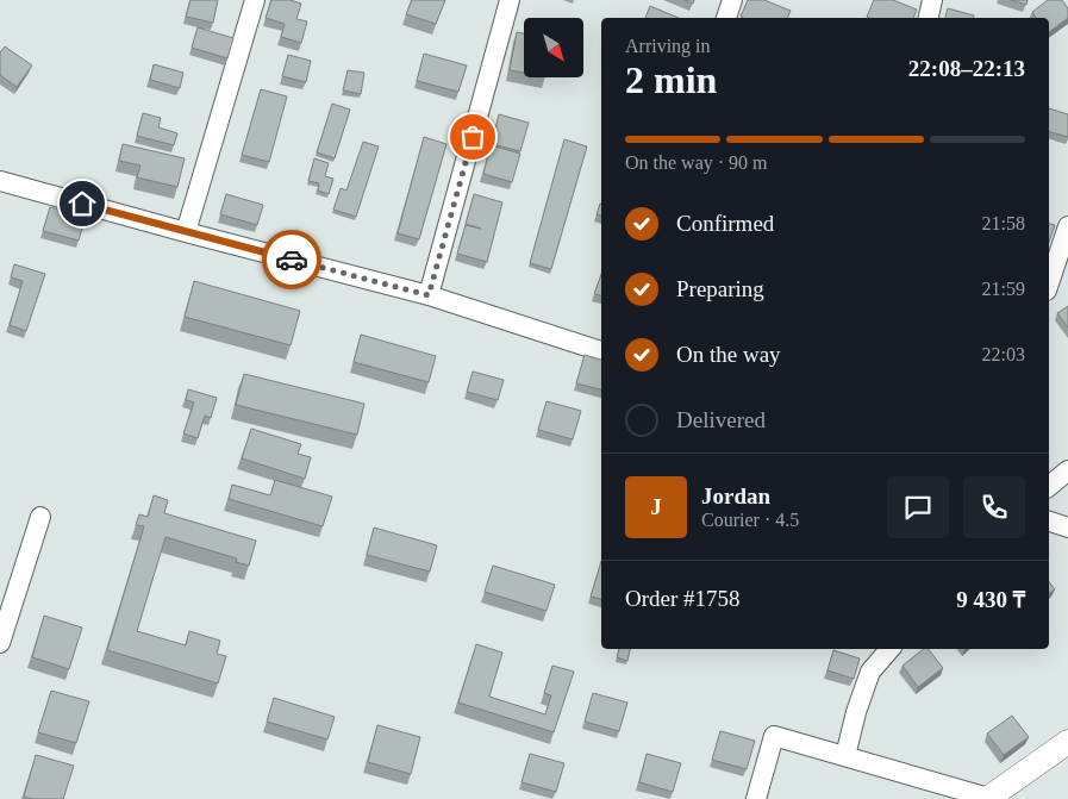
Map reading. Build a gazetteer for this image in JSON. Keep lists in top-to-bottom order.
{
  "north": "bottom right",
  "page": {
    "heading": ["2 min", "Arriving in", "22:08–22:13"],
    "panel": [
      "Jordan",
      "Courier · 4.5",
      "Order #1758",
      "9 430 ₸"
    ],
    "bar": "On the way · 90 m",
    "list": [
      ["Confirmed", "21:58"],
      ["Preparing", "21:59"],
      ["On the way", "22:03"],
      "Delivered"
    ],
    "round": "J"
  }
}
